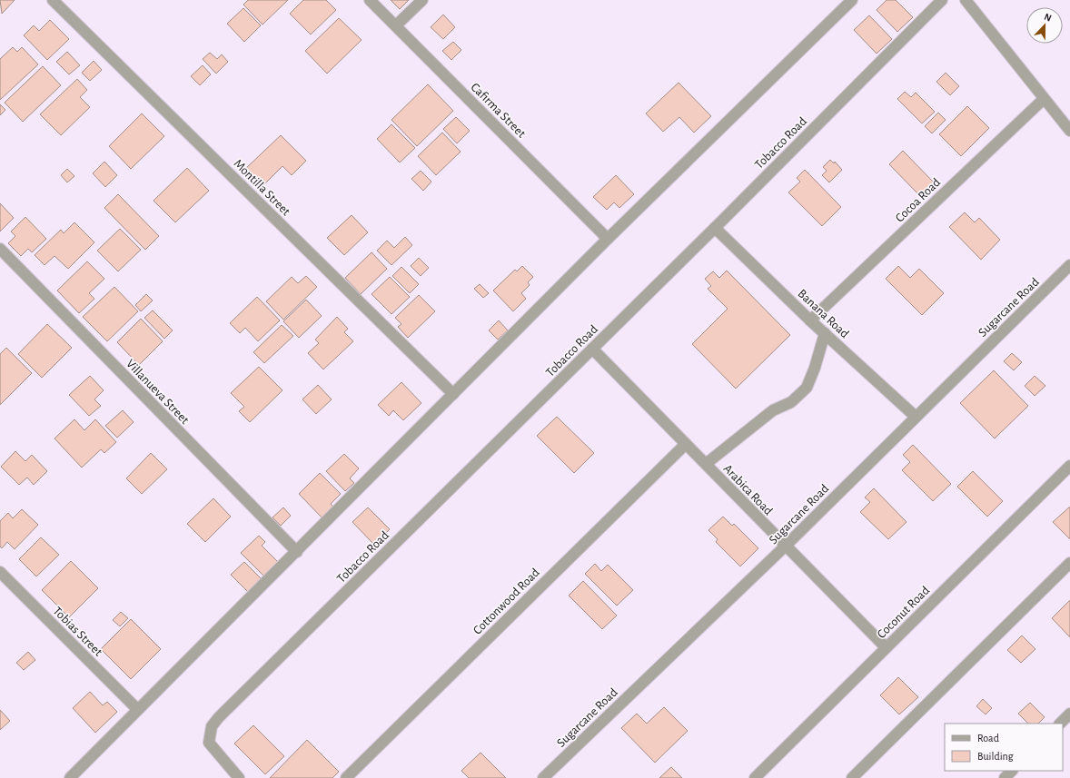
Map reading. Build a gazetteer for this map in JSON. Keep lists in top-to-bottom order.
{
  "streets": {
    "street": [
      "Cafirma Street",
      "Tobacco Road",
      "Montilla Street",
      "Cocoa Road",
      "Sugarcane Road",
      "Banana Road",
      "Villanueva Street",
      "Arabica Road",
      "Cottonwood Road",
      "Coconut Road",
      "Tobias Street"
    ]
  },
  "crossings": [
    ["Tobacco Road", "Banana Road"],
    ["Tobacco Road", "Arabica Road"],
    ["Cocoa Road", "Banana Road"],
    ["Sugarcane Road", "Banana Road"],
    ["Sugarcane Road", "Arabica Road"],
    ["Arabica Road", "Cottonwood Road"],
    ["Arabica Road", "Coconut Road"]
  ],
  "legend": ["Road", "Building"],
  "north": "top"
}
